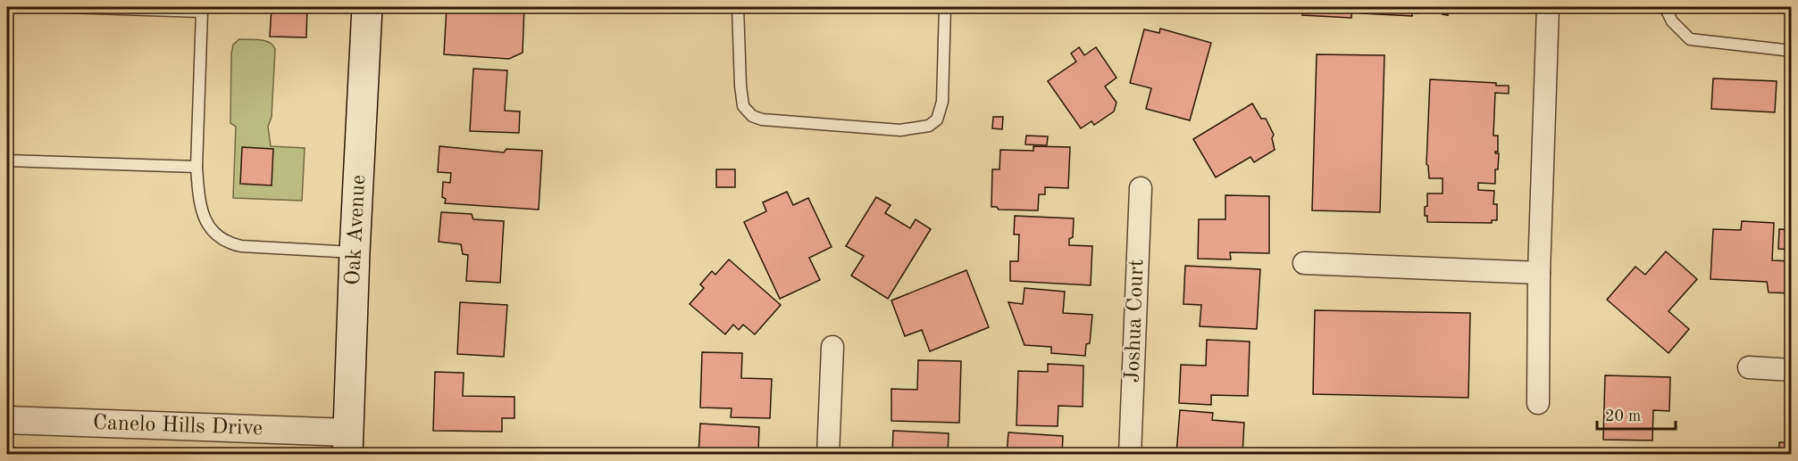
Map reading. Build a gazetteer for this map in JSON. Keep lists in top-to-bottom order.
{
  "streets": {
    "main road": ["Oak Avenue"],
    "street": ["Joshua Court", "Canelo Hills Drive"]
  },
  "crossings": [
    ["Oak Avenue", "Canelo Hills Drive"]
  ],
  "scale_bar": "20 m"
}
